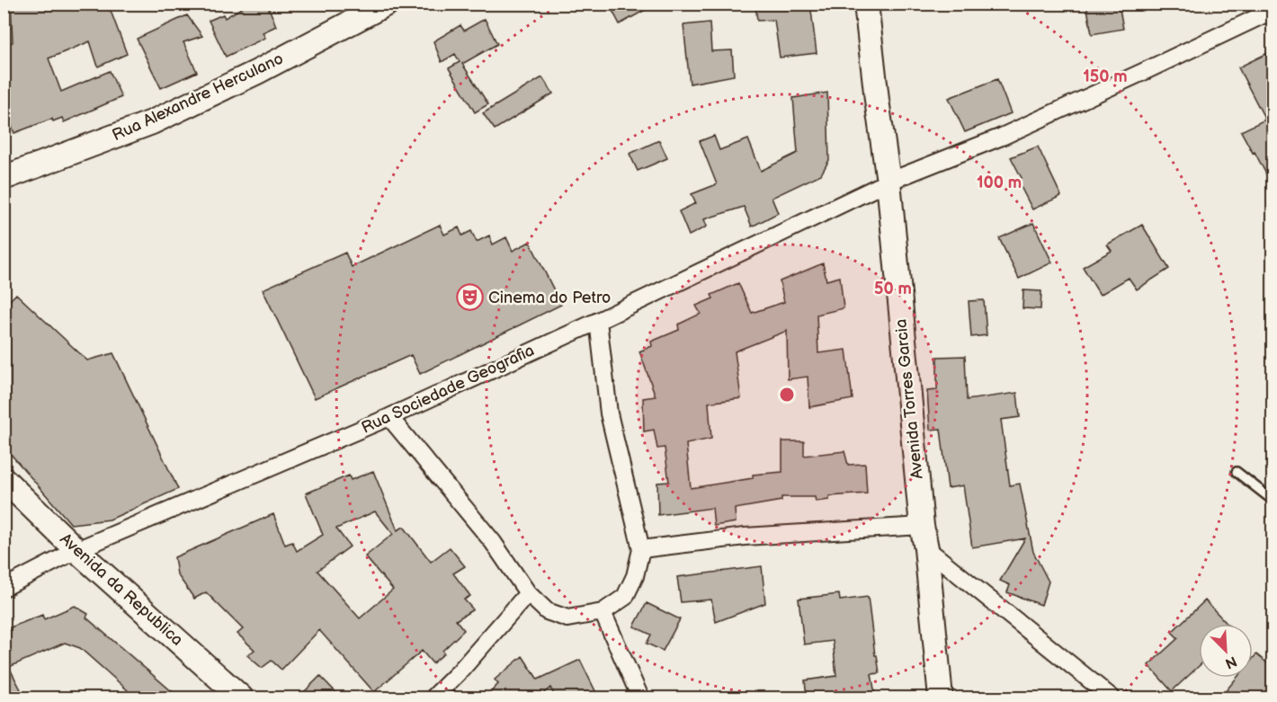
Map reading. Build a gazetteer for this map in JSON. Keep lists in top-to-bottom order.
{
  "streets": {
    "main road": ["Rua Alexandre Herculano", "Avenida Torres Garcia", "Avenida da Republica"],
    "street": ["Rua Sociedade Geografia"]
  },
  "crossings": [
    ["Rua Sociedade Geografia", "Avenida Torres Garcia"],
    ["Rua Sociedade Geografia", "Avenida da Republica"]
  ],
  "places": {
    "theatre": ["Cinema do Petro"]
  },
  "north": "bottom right",
  "rings": ["150 m", "100 m", "50 m"]
}
